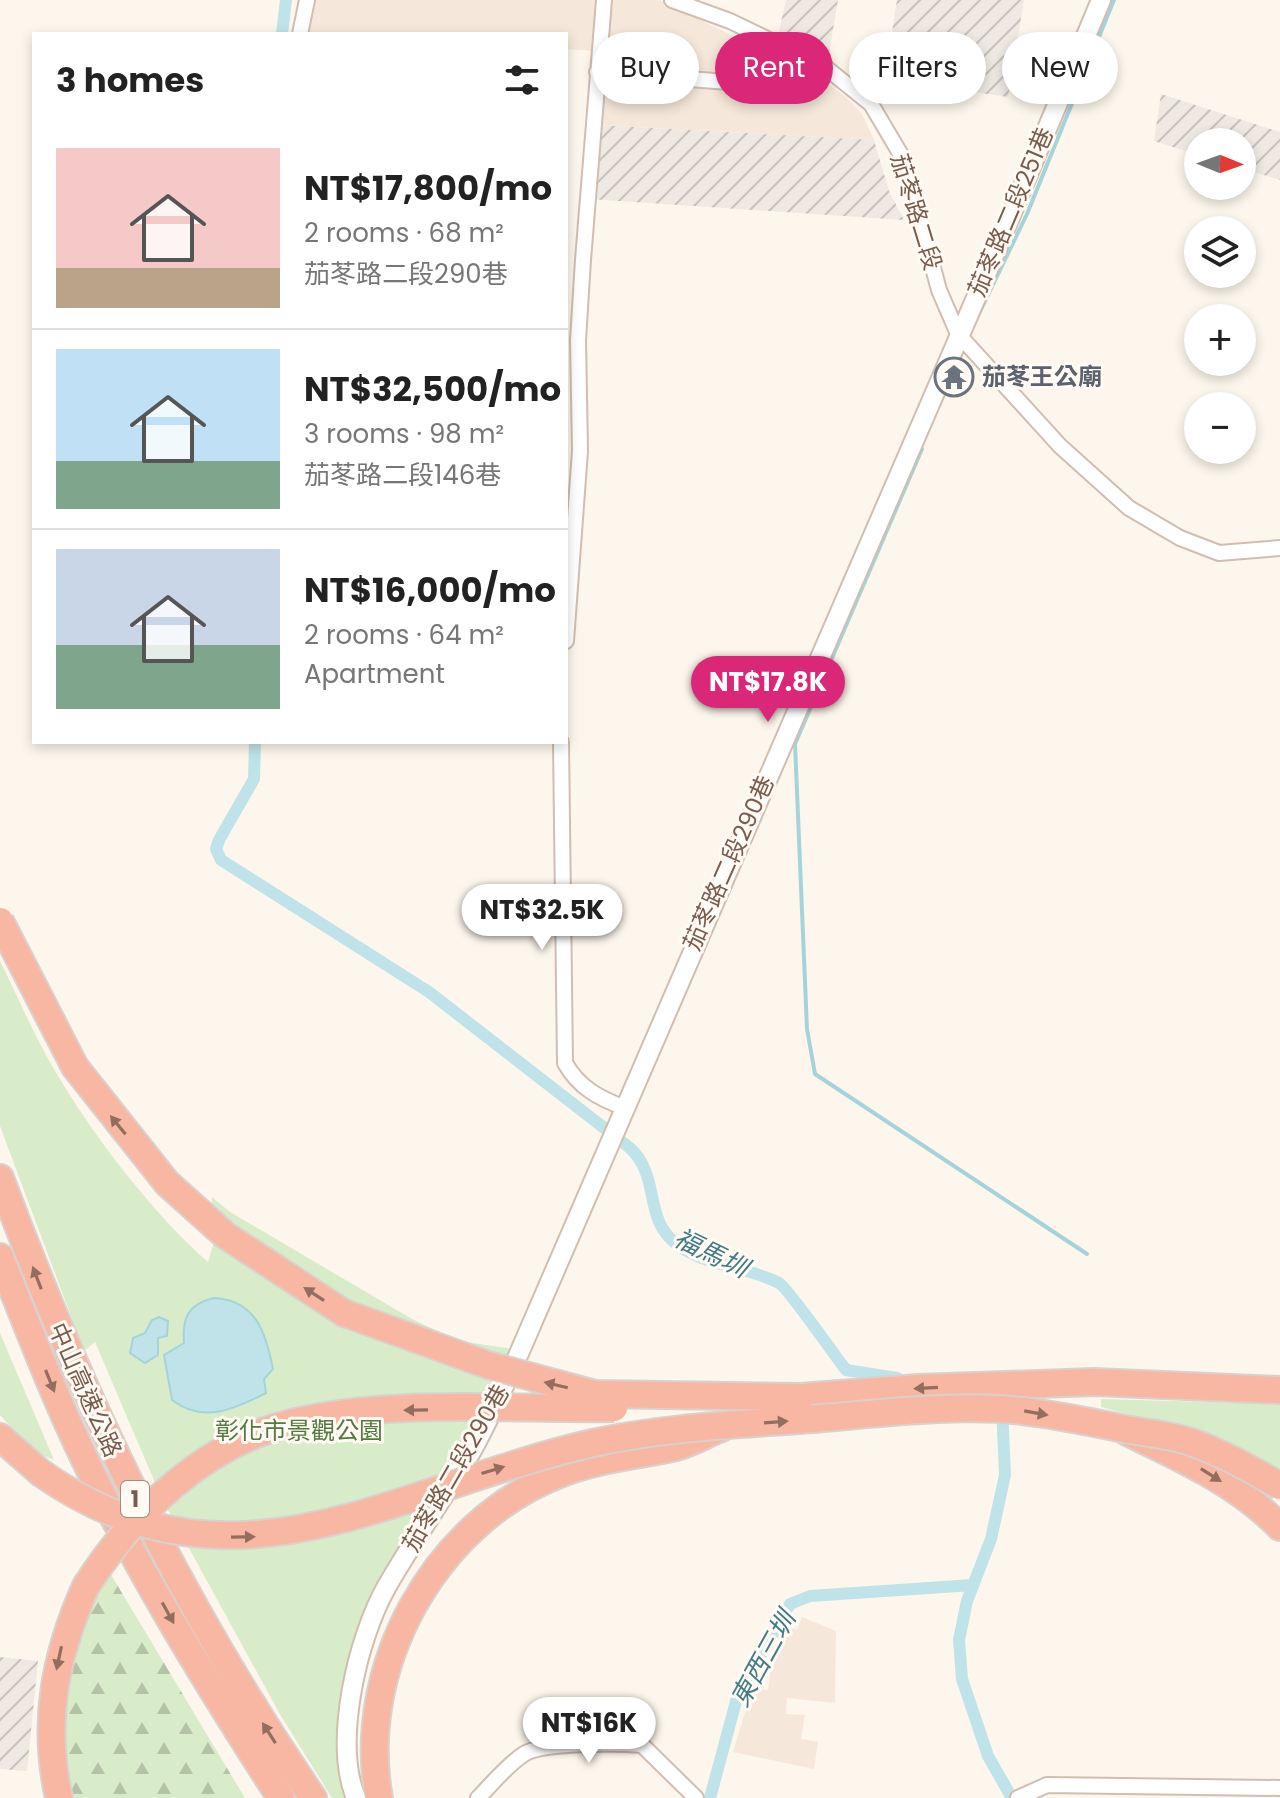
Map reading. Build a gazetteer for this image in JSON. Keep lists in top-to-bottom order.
{
  "streets": {
    "highway": ["中山高速公路", "1"],
    "street": ["茄苳路二段", "茄苳路二段251巷", "茄苳路二段290巷"]
  },
  "crossings": [
    ["茄苳路二段", "茄苳路二段251巷"],
    ["茄苳路二段", "茄苳路二段290巷"],
    ["茄苳路二段251巷", "茄苳路二段290巷"]
  ],
  "water": ["福馬圳", "東西三圳"],
  "parks": ["彰化市景觀公園"],
  "places": {
    "temple": ["茄苳王公廟"]
  },
  "north": "right",
  "page": {
    "chip": [
      "Buy",
      "Rent",
      "Filters",
      "New"
    ],
    "heading": "3 homes",
    "map_buttons": ["+", "−"],
    "list": [
      {
        "name": "NT$17,800/mo",
        "note": "2 rooms · 68 m² · 茄苳路二段290巷"
      },
      {
        "name": "NT$32,500/mo",
        "note": "3 rooms · 98 m² · 茄苳路二段146巷"
      },
      {
        "name": "NT$16,000/mo",
        "note": "2 rooms · 64 m² · Apartment"
      }
    ],
    "price": ["NT$17.8K", "NT$32.5K", "NT$16K"]
  }
}
